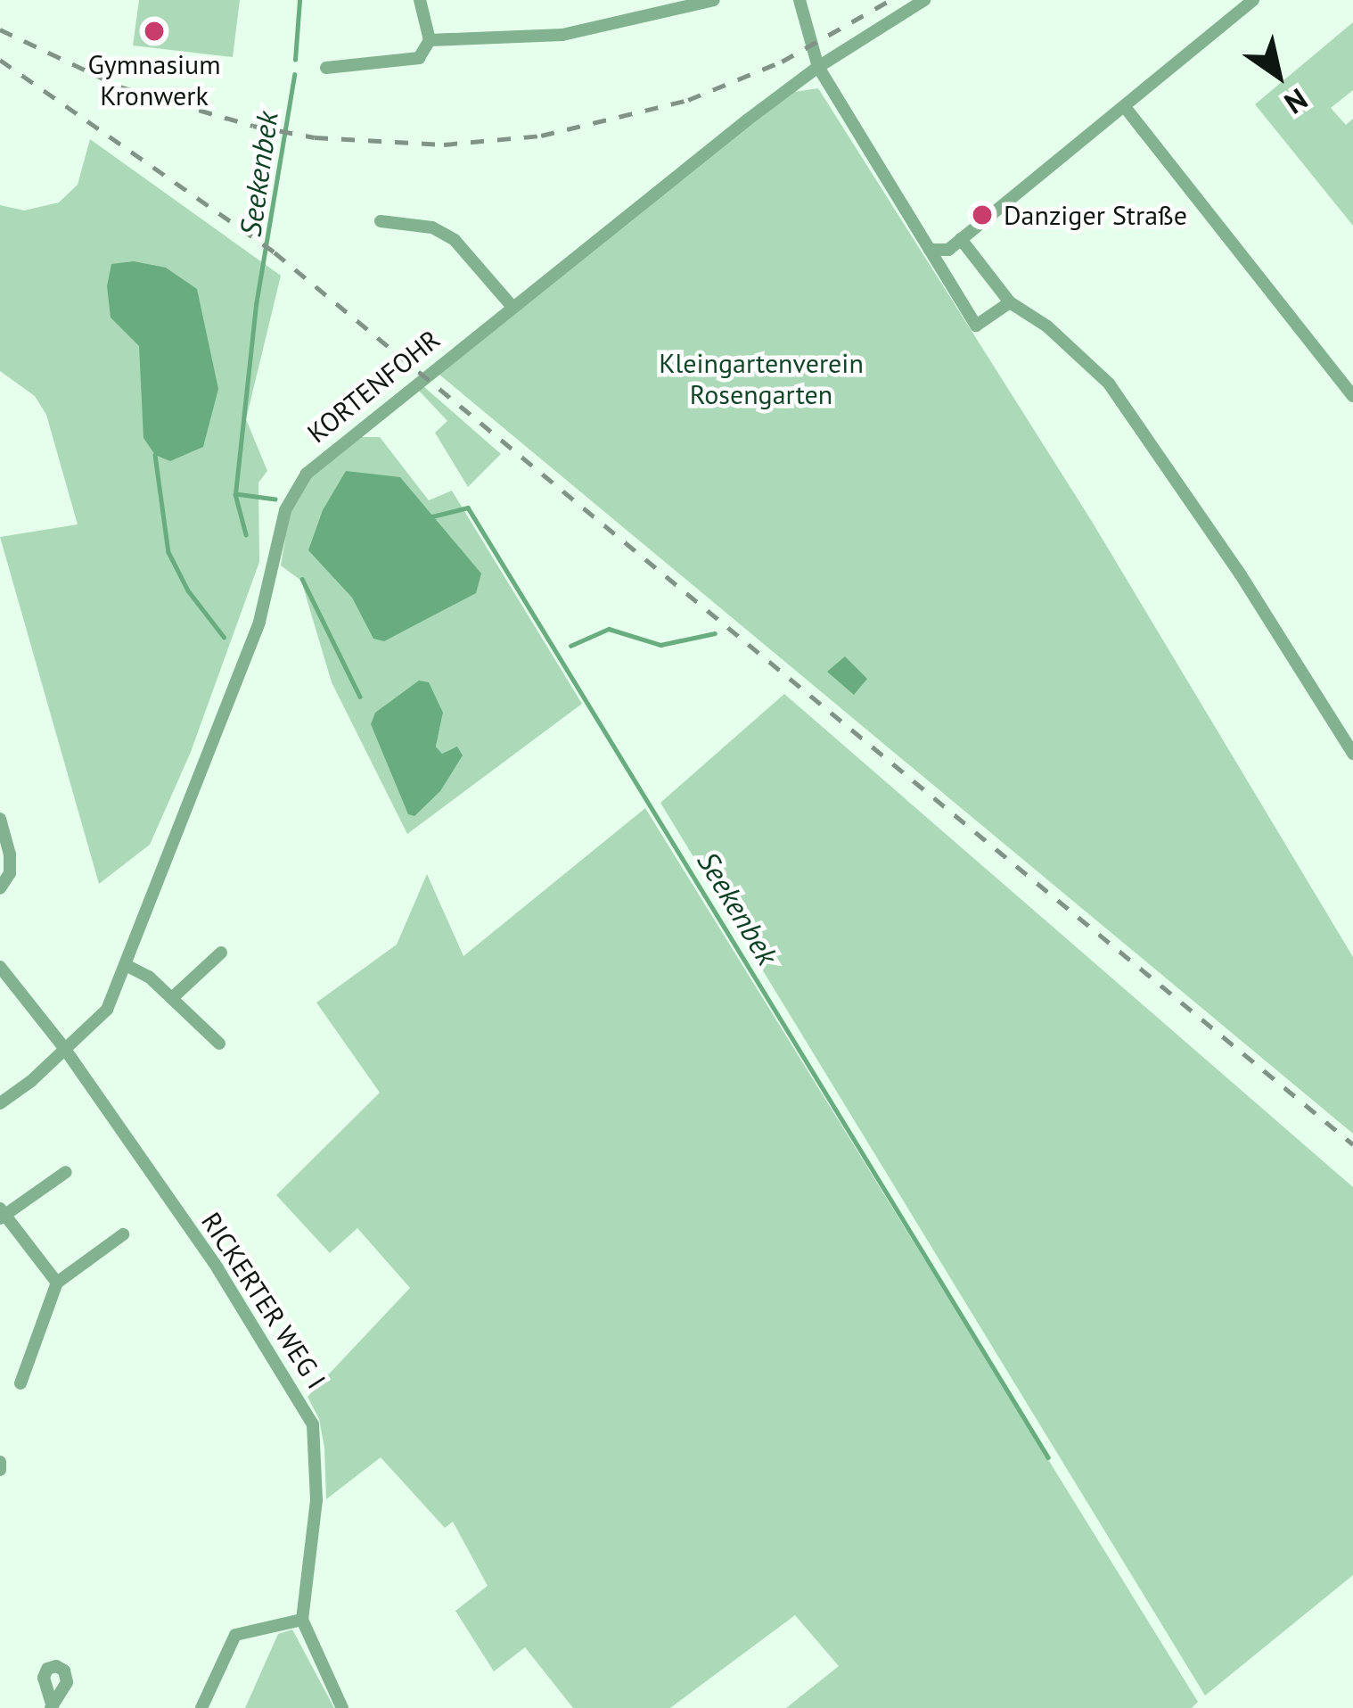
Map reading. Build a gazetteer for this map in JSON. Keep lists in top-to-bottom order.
{
  "streets": {
    "street": ["KORTENFOHR", "RICKERTER WEG I"]
  },
  "crossings": [
    ["KORTENFOHR", "RICKERTER WEG I"]
  ],
  "water": ["Seekenbek"],
  "parks": ["Kleingartenverein Rosengarten"],
  "places": ["Gymnasium Kronwerk", "Danziger Straße"],
  "north": "bottom right"
}
